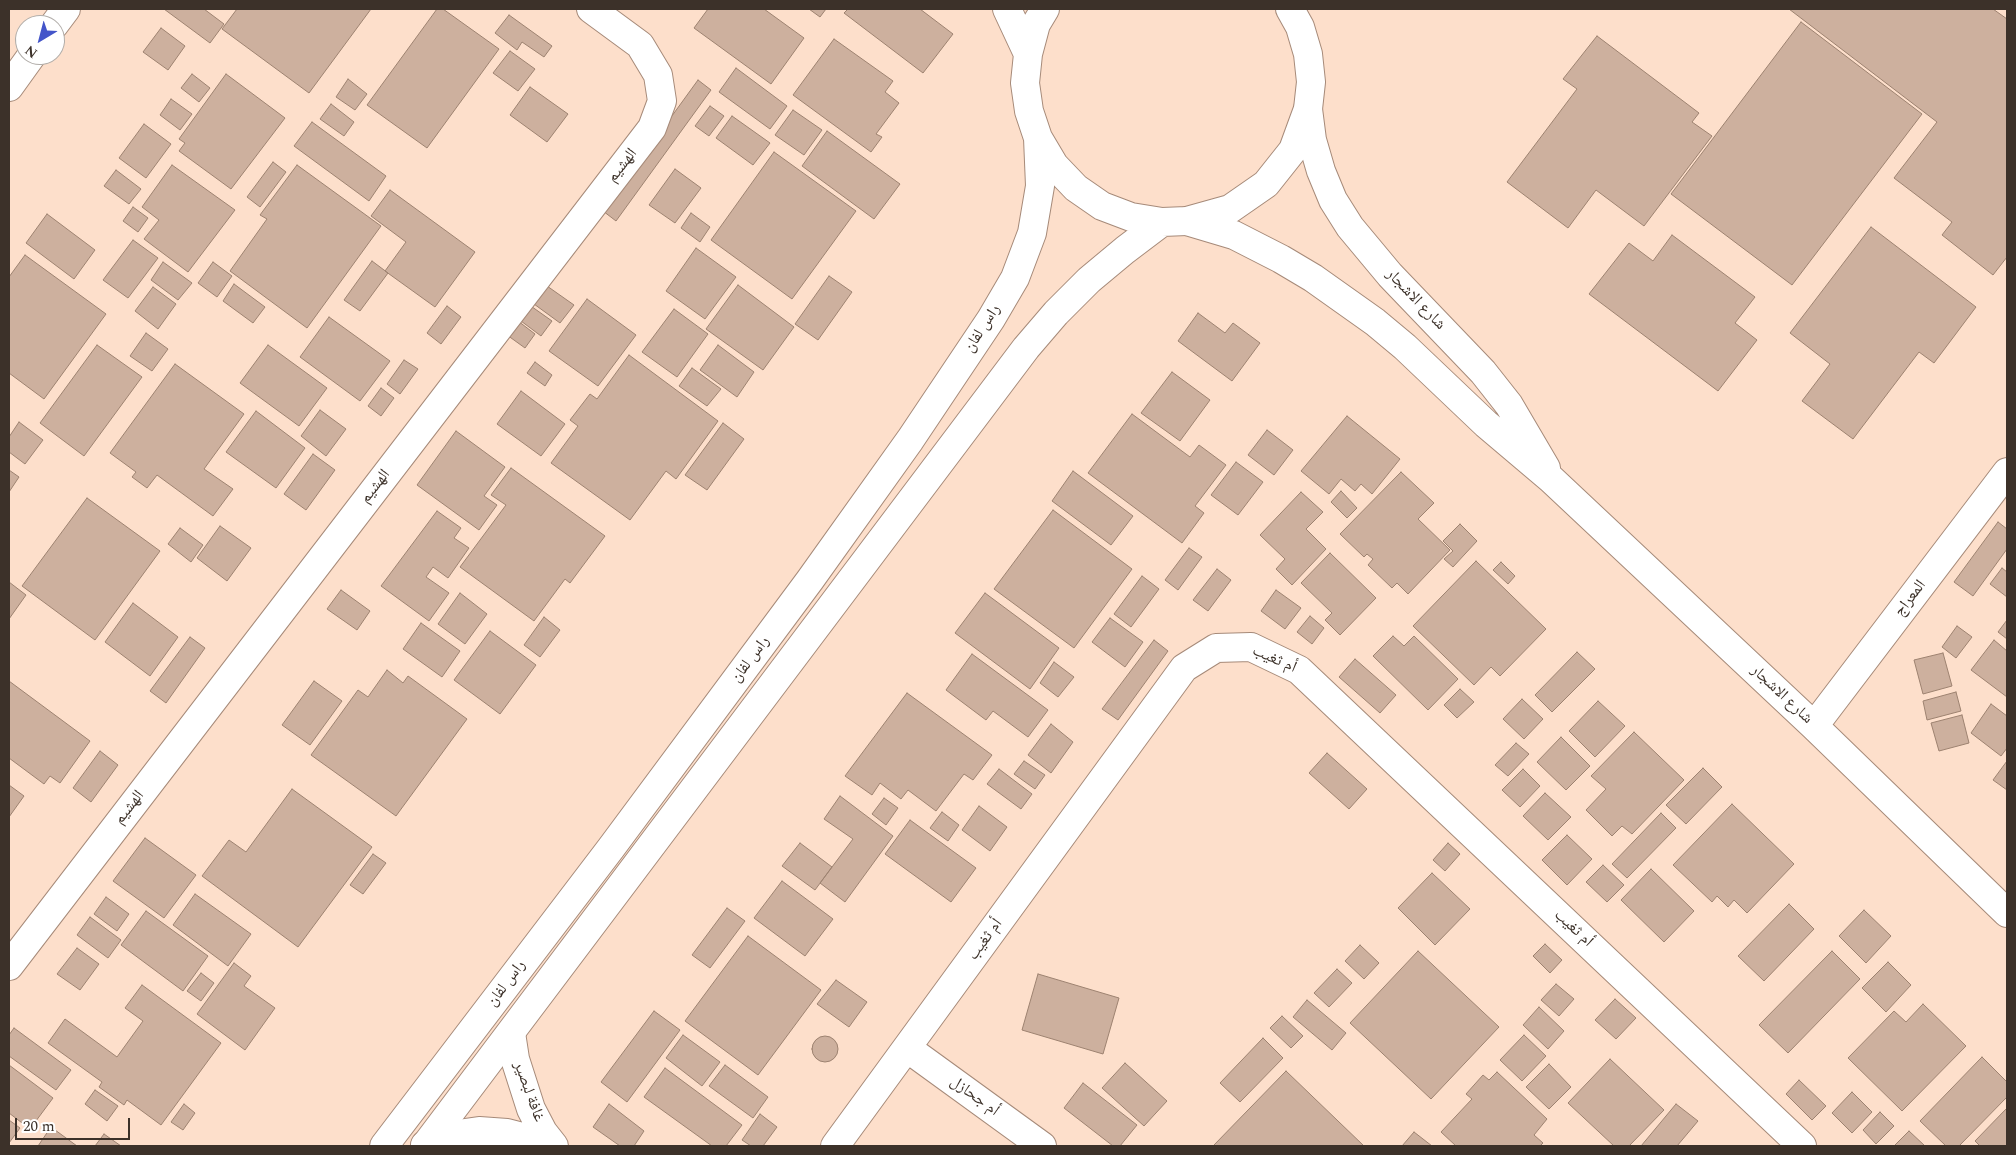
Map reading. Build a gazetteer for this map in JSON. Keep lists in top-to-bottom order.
{
  "streets": {
    "street": [
      "الهشيم",
      "شارع الاشجار",
      "راس لفان",
      "المعراج",
      "أم ثغيب",
      "غافة لبصير",
      "أم جحازل"
    ]
  },
  "crossings": [
    ["شارع الاشجار", "راس لفان"],
    ["شارع الاشجار", "المعراج"],
    ["راس لفان", "غافة لبصير"],
    ["أم ثغيب", "أم جحازل"]
  ],
  "scale_bar": "20 m",
  "north": "bottom left"
}
